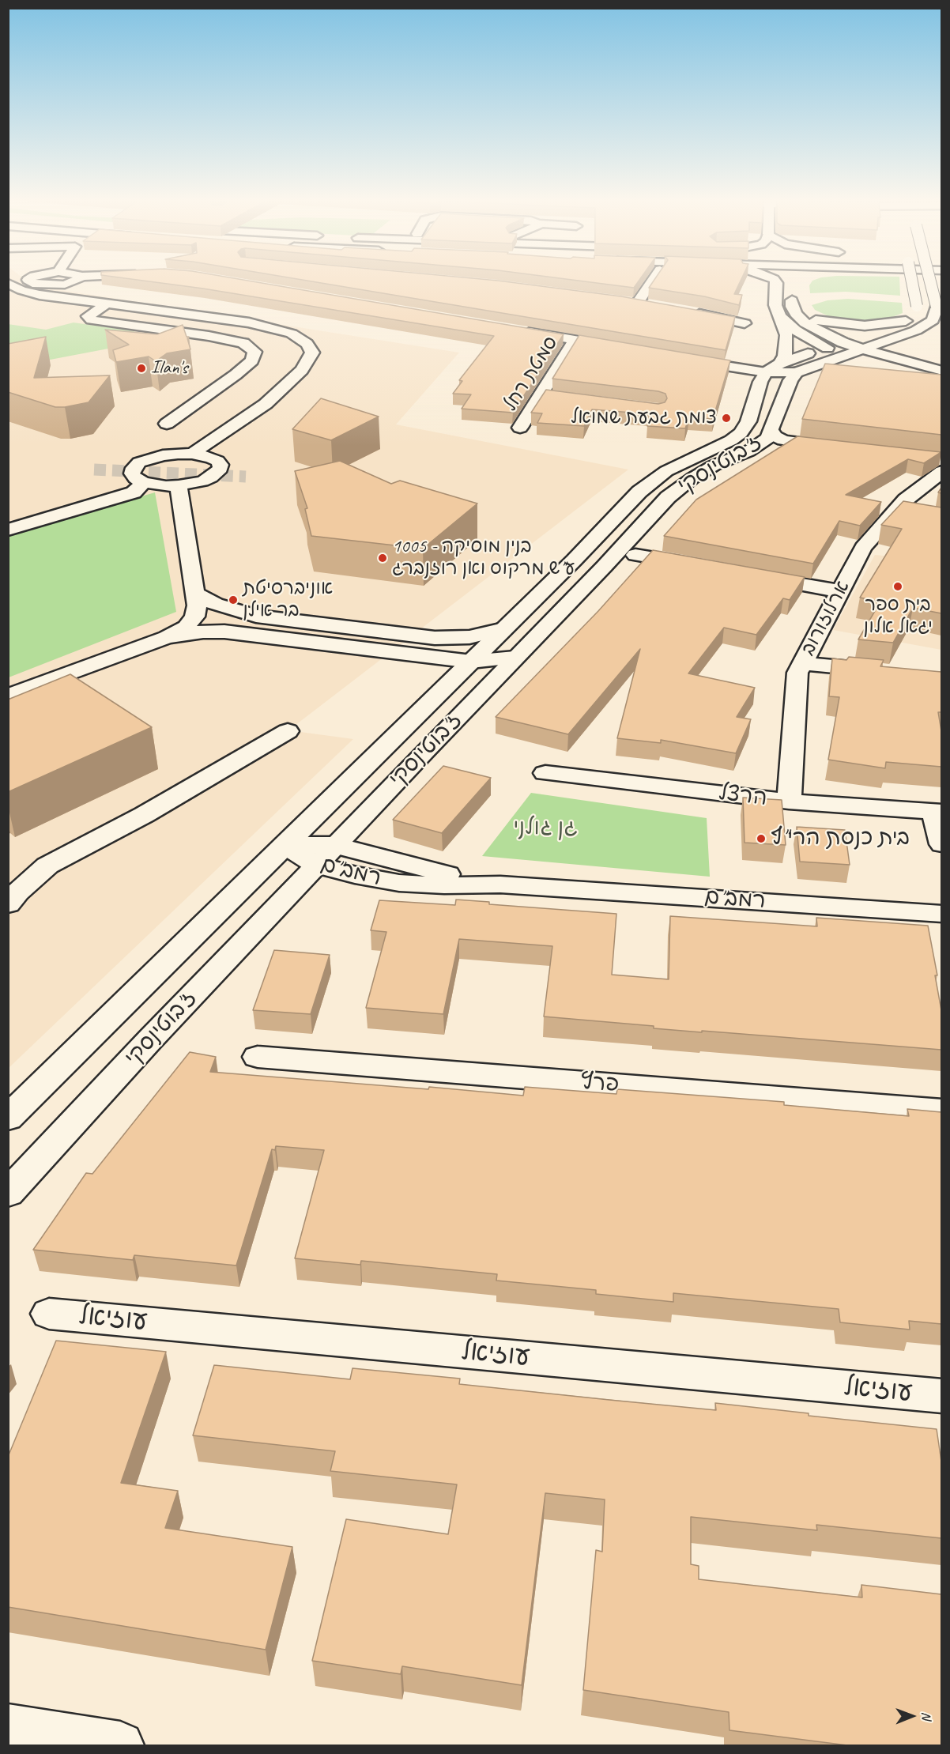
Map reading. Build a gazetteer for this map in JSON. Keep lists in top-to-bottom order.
{
  "streets": {
    "main road": [
      "סמטת רחל",
      "ז'בוטינסקי",
      "ארלוזורוב",
      "הרצל",
      "רמב\"ם",
      "פרץ",
      "עוזיאל"
    ]
  },
  "crossings": [
    ["ז'בוטינסקי", "רמב\"ם"],
    ["ארלוזורוב", "הרצל"]
  ],
  "parks": ["גן גולני"],
  "places": [
    "Ilan's",
    "צומת גבעת שמואל",
    "1005 - בנין מוסיקה ע\"ש מרקוס ואן רוזנברג",
    "בית ספר יגאל אלון",
    "אוניברסיטת בר אילן",
    "בית כנסת הרי\"ף"
  ],
  "north": "right"
}
